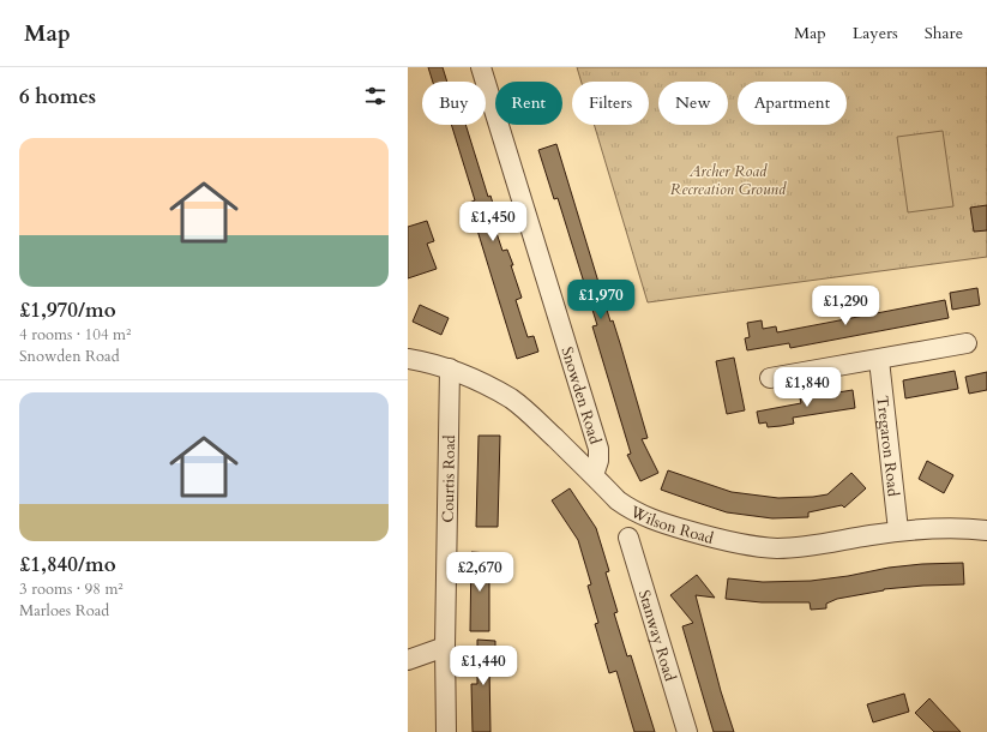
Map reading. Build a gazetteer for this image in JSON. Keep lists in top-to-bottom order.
{
  "streets": {
    "street": [
      "Snowden Road",
      "Tregaron Road",
      "Courtis Road",
      "Wilson Road",
      "Stanway Road"
    ]
  },
  "crossings": [
    ["Snowden Road", "Wilson Road"],
    ["Tregaron Road", "Wilson Road"],
    ["Courtis Road", "Wilson Road"]
  ],
  "parks": ["Archer Road Recreation Ground"],
  "page": {
    "header": "Map",
    "nav": ["Map", "Layers", "Share"],
    "heading": "6 homes",
    "chip": [
      "Buy",
      "Rent",
      "Filters",
      "New",
      "Apartment"
    ],
    "list": [
      {
        "name": "£1,970/mo",
        "note": "4 rooms · 104 m² · Snowden Road"
      },
      {
        "name": "£1,840/mo",
        "note": "3 rooms · 98 m² · Marloes Road"
      }
    ],
    "price": [
      "£1,450",
      "£1,970",
      "£1,290",
      "£1,840",
      "£2,670",
      "£1,440"
    ]
  }
}
